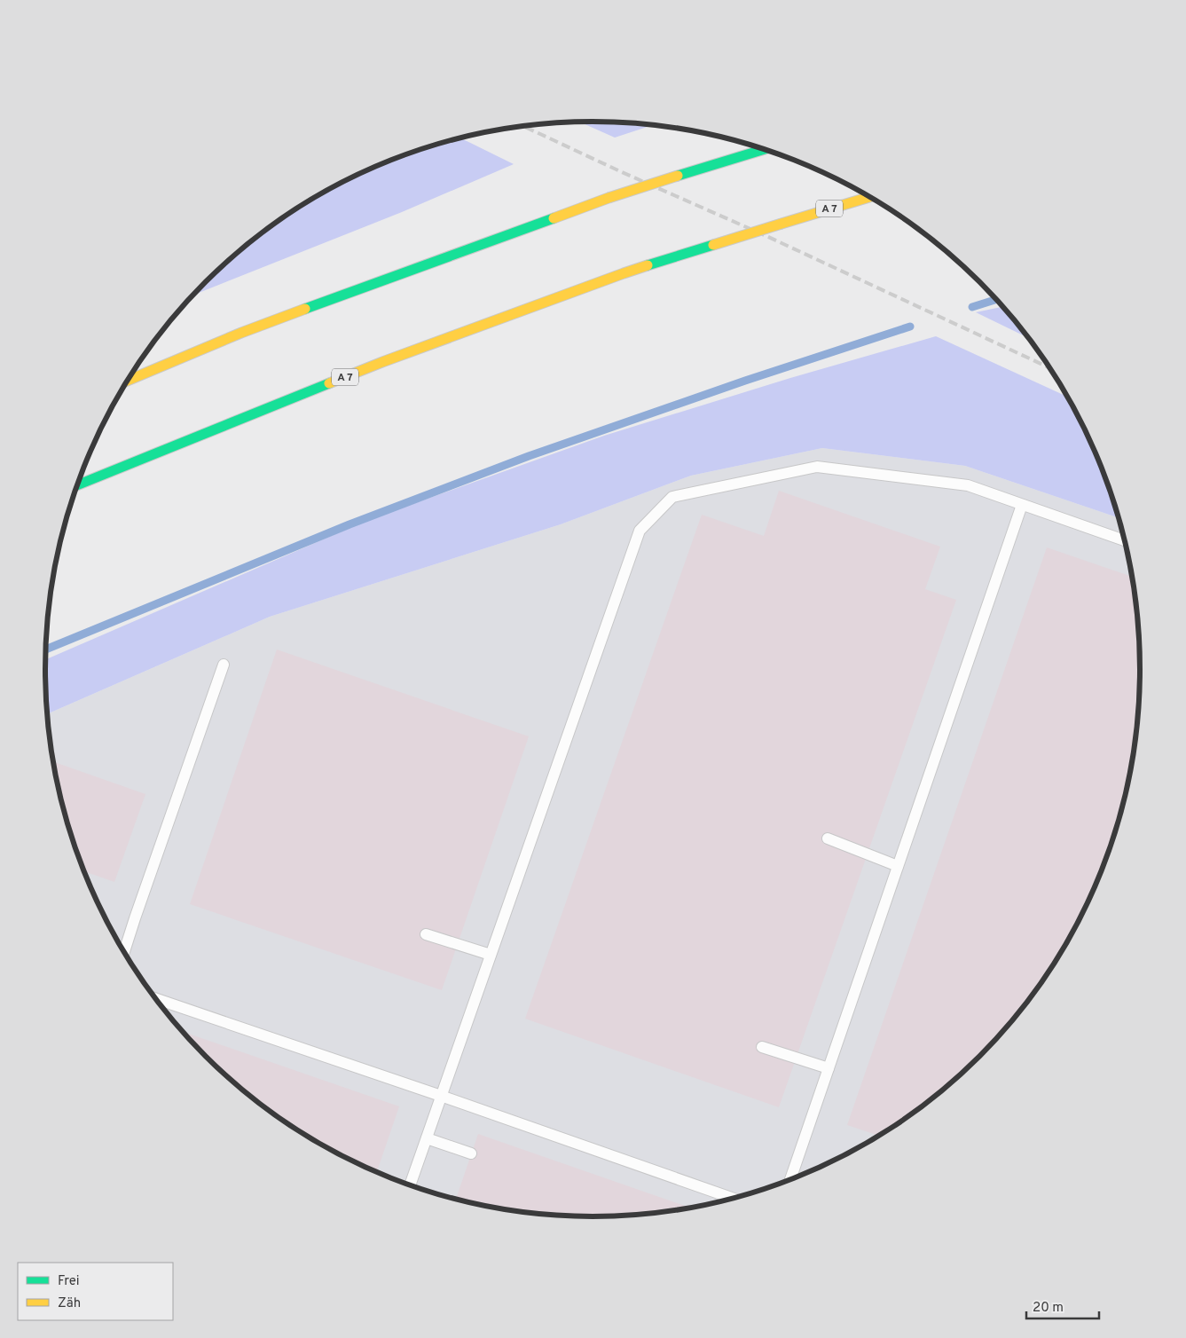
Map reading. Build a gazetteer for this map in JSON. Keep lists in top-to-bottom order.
{
  "streets": {
    "highway": ["A 7"]
  },
  "legend": ["Frei", "Zäh"],
  "scale_bar": "20 m"
}
